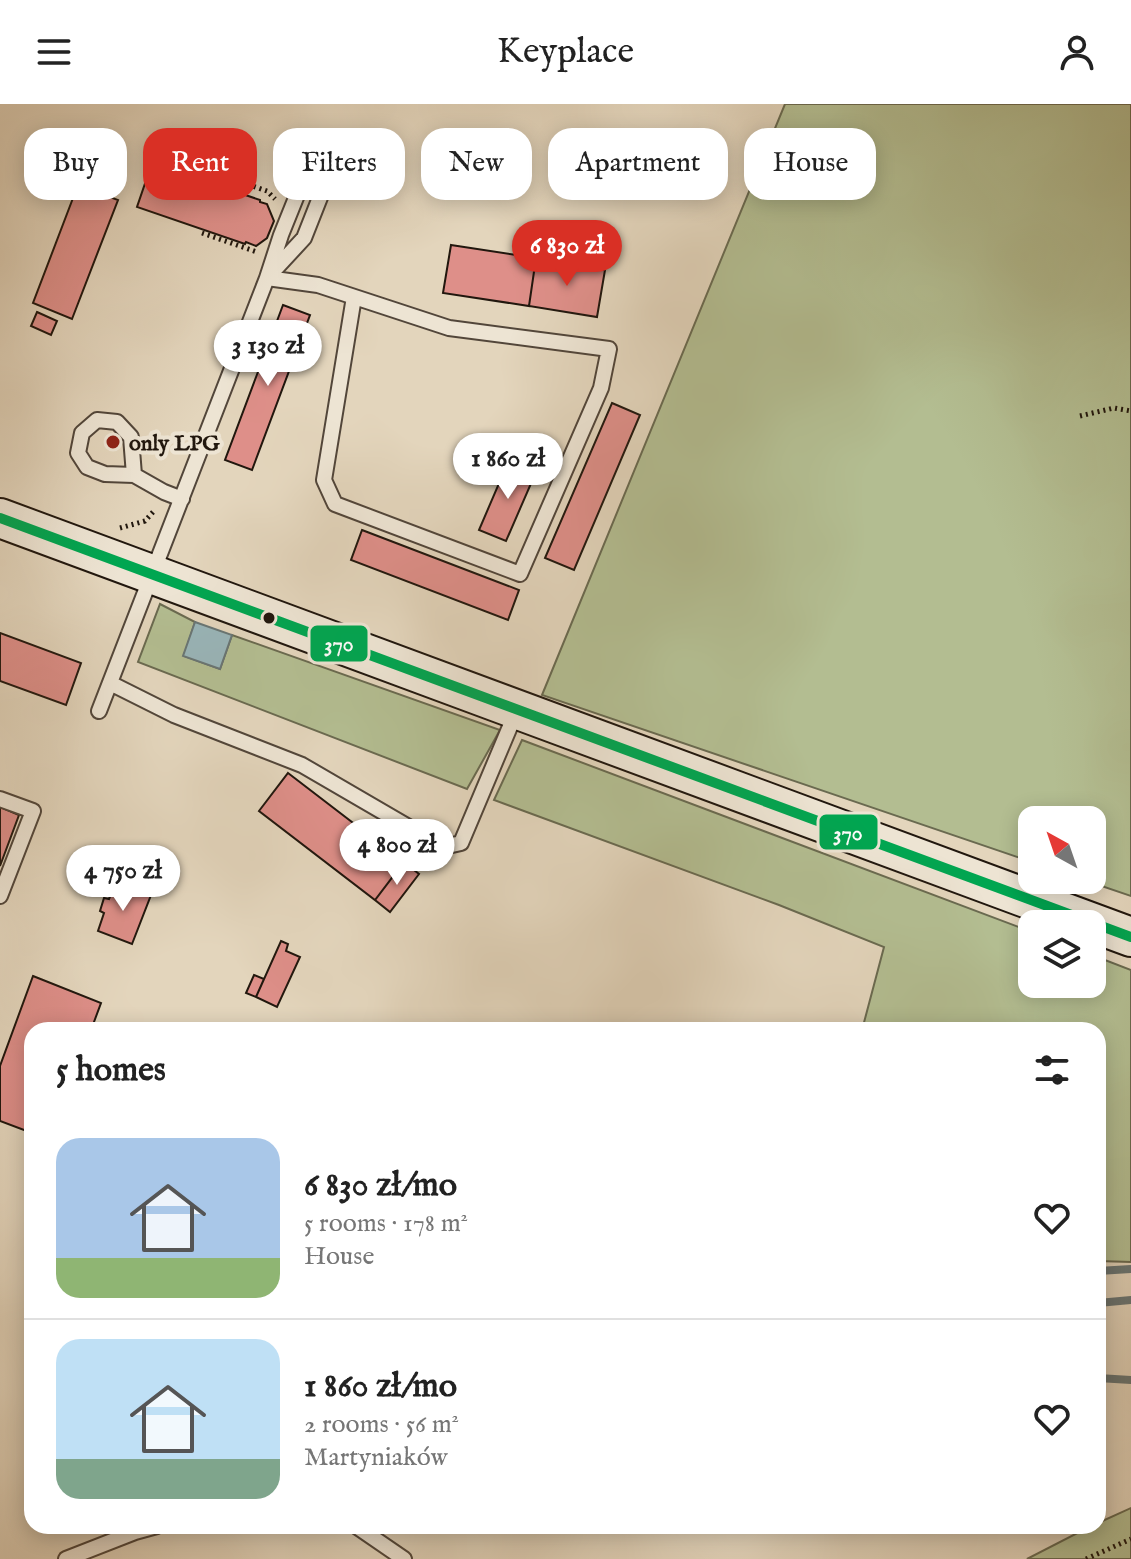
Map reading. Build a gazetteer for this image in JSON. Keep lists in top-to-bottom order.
{
  "places": ["only LPG"],
  "lines": ["transit line 370"],
  "north": "top left",
  "page": {
    "header": "Keyplace",
    "chip": [
      "Buy",
      "Rent",
      "Filters",
      "New",
      "Apartment",
      "House"
    ],
    "price": [
      "6 830 zł",
      "3 130 zł",
      "1 860 zł",
      "4 800 zł",
      "4 750 zł"
    ],
    "heading": "5 homes",
    "list": [
      {
        "name": "6 830 zł/mo",
        "note": "5 rooms · 178 m² · House"
      },
      {
        "name": "1 860 zł/mo",
        "note": "2 rooms · 56 m² · Martyniaków"
      }
    ]
  }
}
